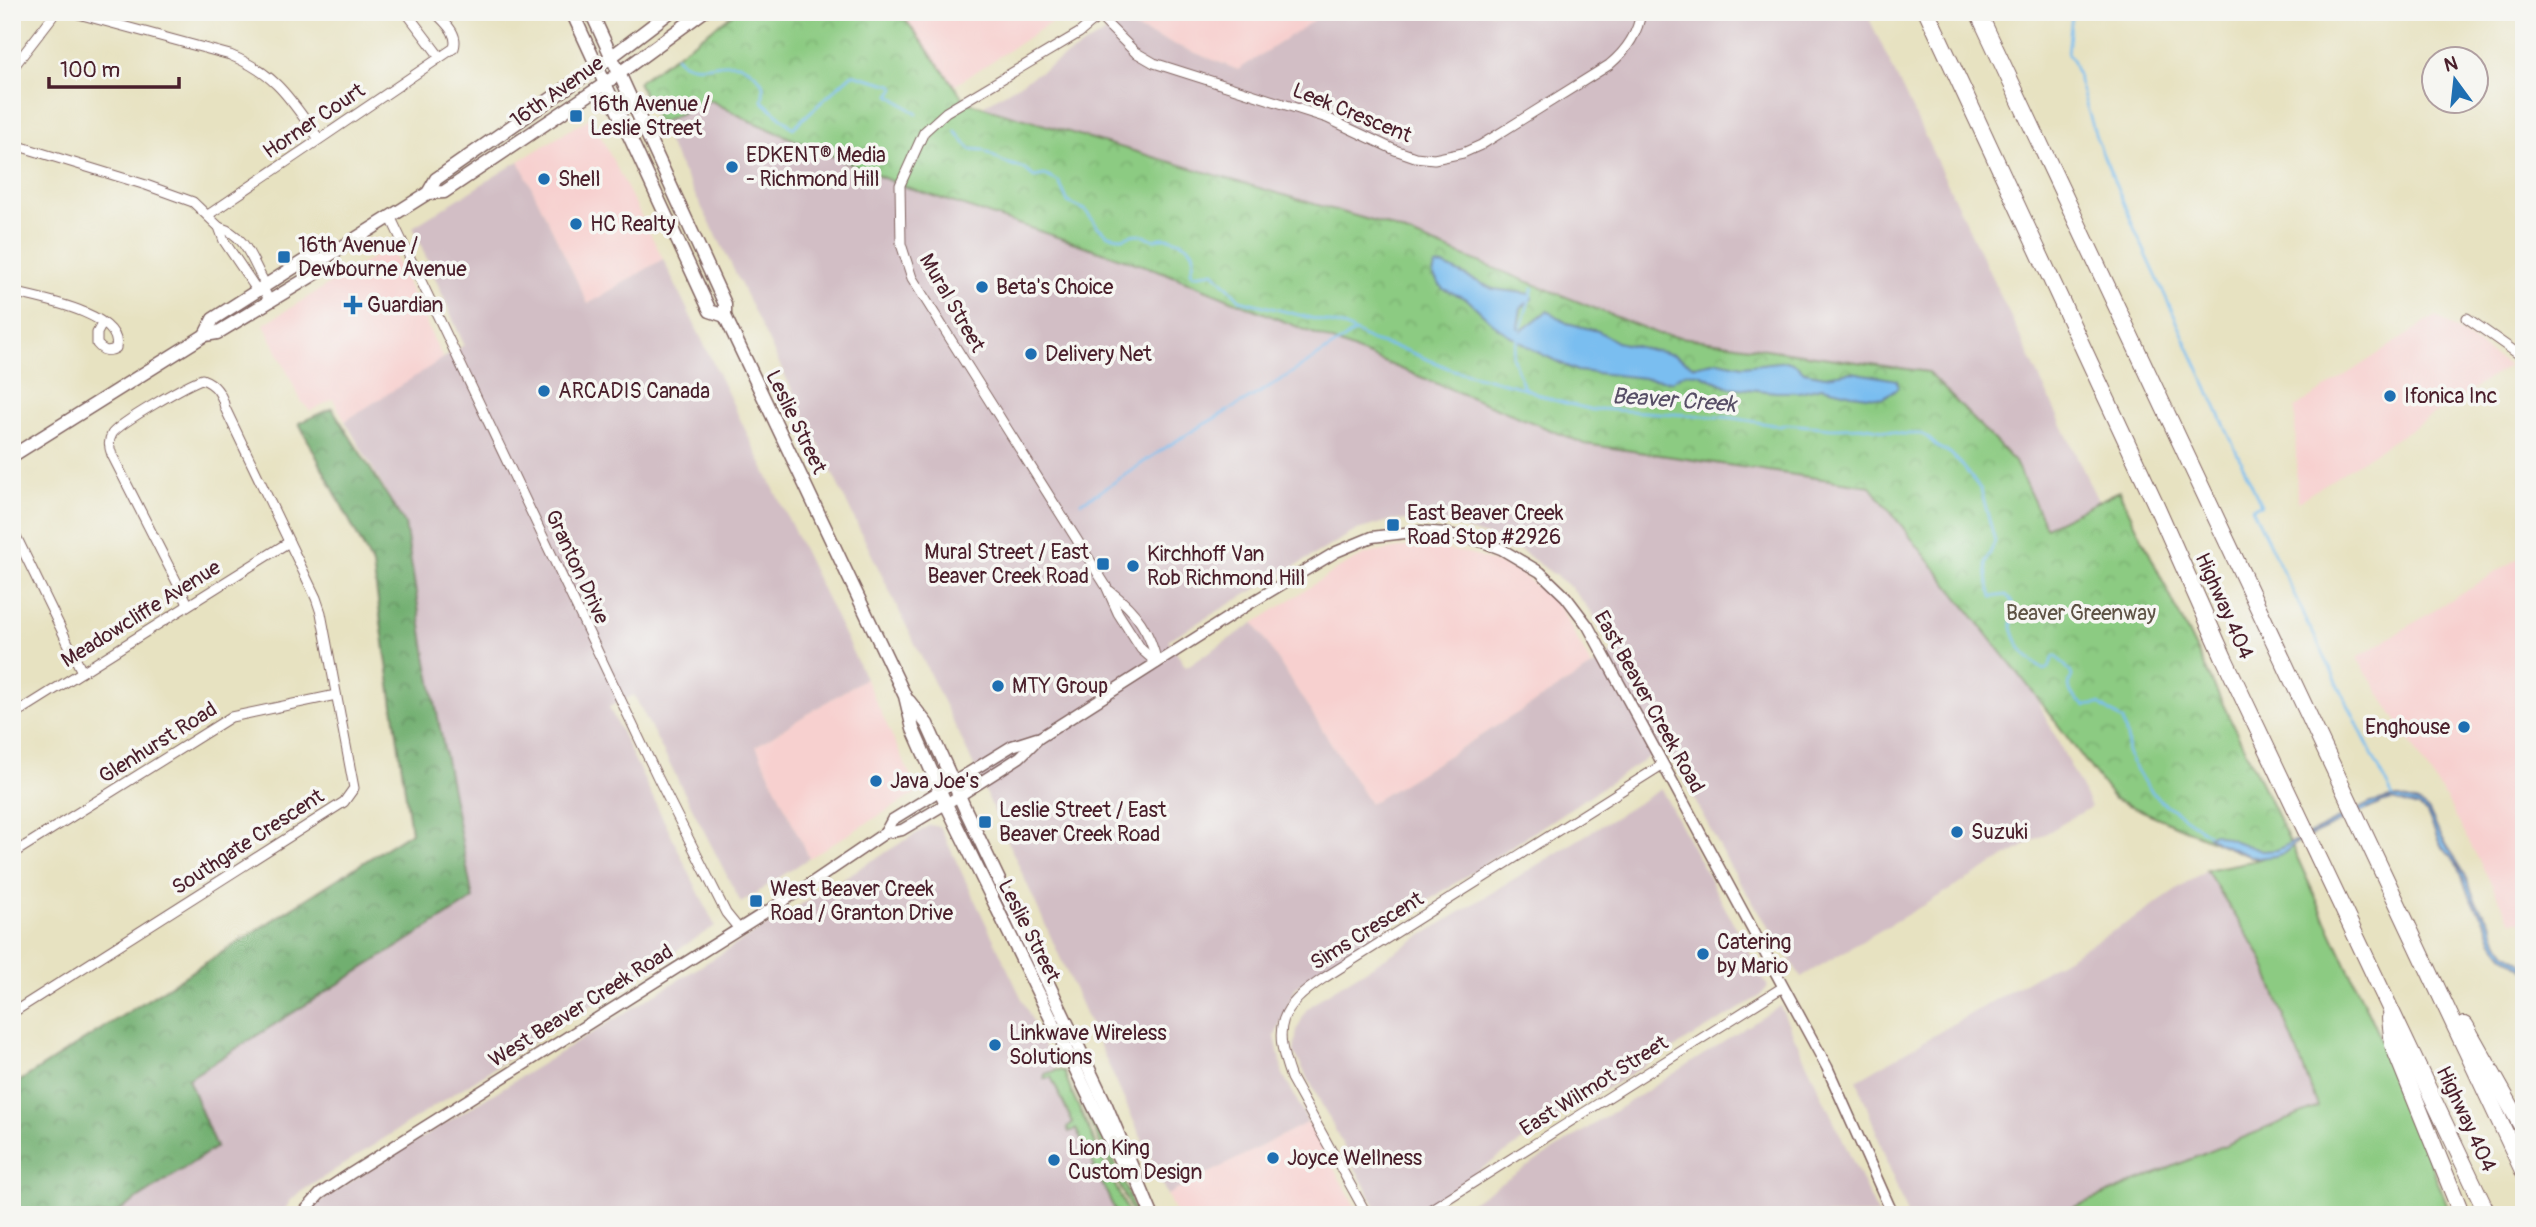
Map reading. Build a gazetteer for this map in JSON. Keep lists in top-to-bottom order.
{
  "streets": {
    "highway": ["Highway 404"],
    "main road": ["16th Avenue", "Leslie Street"],
    "street": [
      "Leek Crescent",
      "Horner Court",
      "Mural Street",
      "Granton Drive",
      "Meadowcliffe Avenue",
      "East Beaver Creek Road",
      "Glenhurst Road",
      "Southgate Crescent",
      "Sims Crescent",
      "West Beaver Creek Road",
      "East Wilmot Street"
    ]
  },
  "crossings": [
    ["16th Avenue", "Leslie Street"],
    ["16th Avenue", "Granton Drive"],
    ["Leek Crescent", "Mural Street"],
    ["Mural Street", "East Beaver Creek Road"],
    ["Leslie Street", "East Beaver Creek Road"],
    ["Leslie Street", "West Beaver Creek Road"],
    ["Granton Drive", "West Beaver Creek Road"],
    ["Meadowcliffe Avenue", "Southgate Crescent"],
    ["East Beaver Creek Road", "Sims Crescent"],
    ["East Beaver Creek Road", "West Beaver Creek Road"],
    ["East Beaver Creek Road", "East Wilmot Street"],
    ["Glenhurst Road", "Southgate Crescent"]
  ],
  "water": ["Beaver Creek"],
  "parks": ["Beaver Greenway"],
  "places": {
    "transit": [
      "16th Avenue / Leslie Street",
      "16th Avenue / Dewbourne Avenue",
      "East Beaver Creek Road Stop #2926",
      "Mural Street / East Beaver Creek Road",
      "Leslie Street / East Beaver Creek Road",
      "West Beaver Creek Road / Granton Drive"
    ],
    "other": [
      "EDKENT® Media - Richmond Hill",
      "Shell",
      "HC Realty",
      "Beta's Choice",
      "Delivery Net",
      "ARCADIS Canada",
      "Ifonica Inc",
      "Kirchhoff Van Rob Richmond Hill",
      "MTY Group",
      "Enghouse",
      "Java Joe's",
      "Suzuki",
      "Catering by Mario",
      "Linkwave Wireless Solutions",
      "Joyce Wellness",
      "Lion King Custom Design"
    ],
    "health": ["Guardian"]
  },
  "scale_bar": "100 m",
  "north": "top"
}
